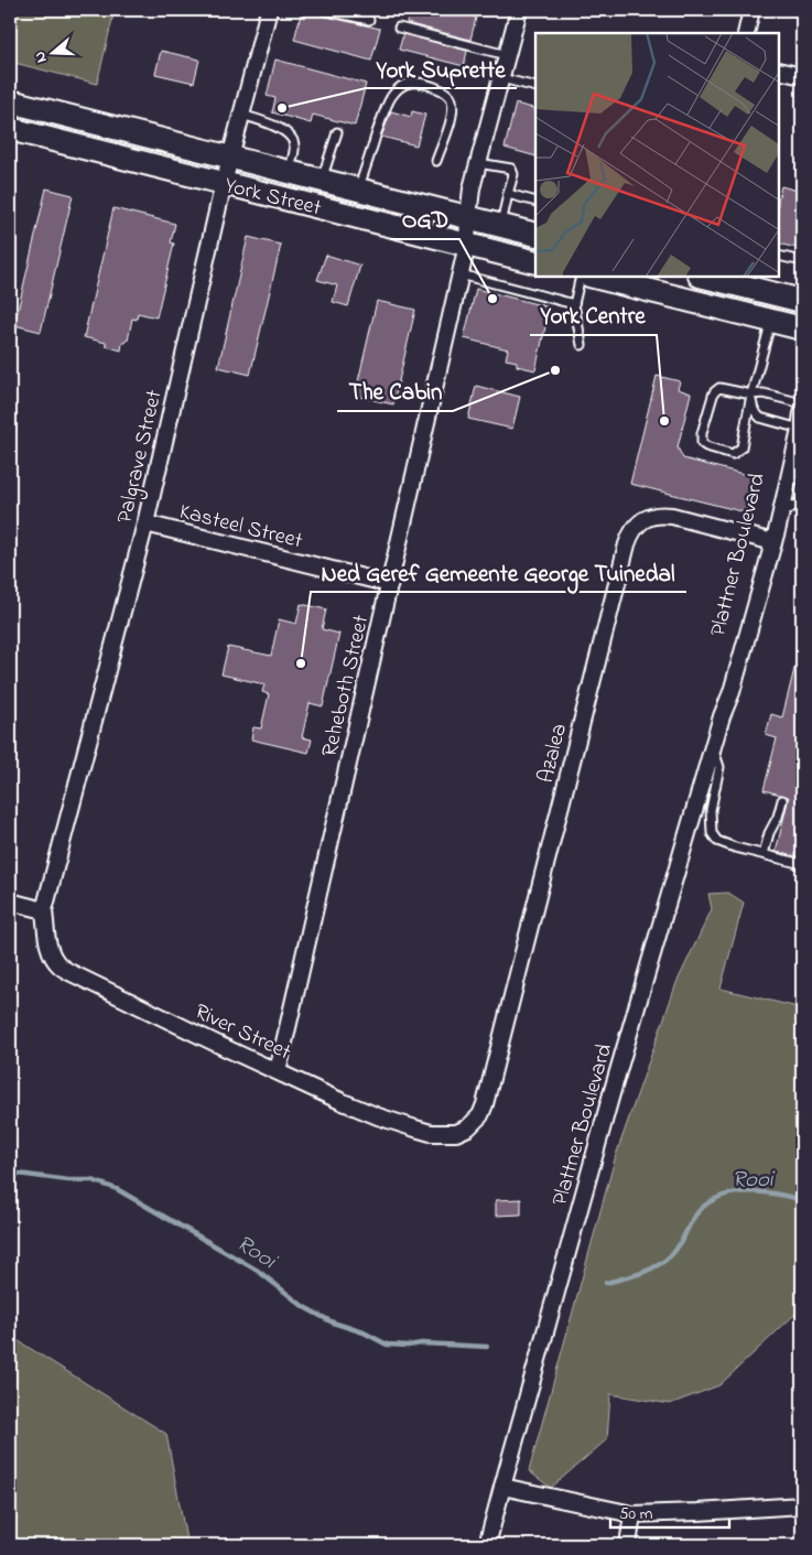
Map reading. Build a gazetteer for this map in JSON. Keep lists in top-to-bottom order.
{
  "streets": {
    "main road": ["York Street"],
    "street": [
      "Palgrave Street",
      "Kasteel Street",
      "Plattner Boulevard",
      "Reheboth Street",
      "Azalea",
      "River Street"
    ]
  },
  "crossings": [
    ["York Street", "Palgrave Street"],
    ["York Street", "Reheboth Street"],
    ["Palgrave Street", "Kasteel Street"],
    ["Palgrave Street", "River Street"],
    ["Kasteel Street", "Reheboth Street"],
    ["Plattner Boulevard", "Azalea"],
    ["Reheboth Street", "River Street"],
    ["Azalea", "River Street"]
  ],
  "water": ["Rooi"],
  "places": [
    "York Suprette",
    "OGD",
    "The Cabin",
    "York Centre",
    "Ned Geref Gemeente George Tuinedal"
  ],
  "scale_bar": "50 m",
  "north": "left"
}
